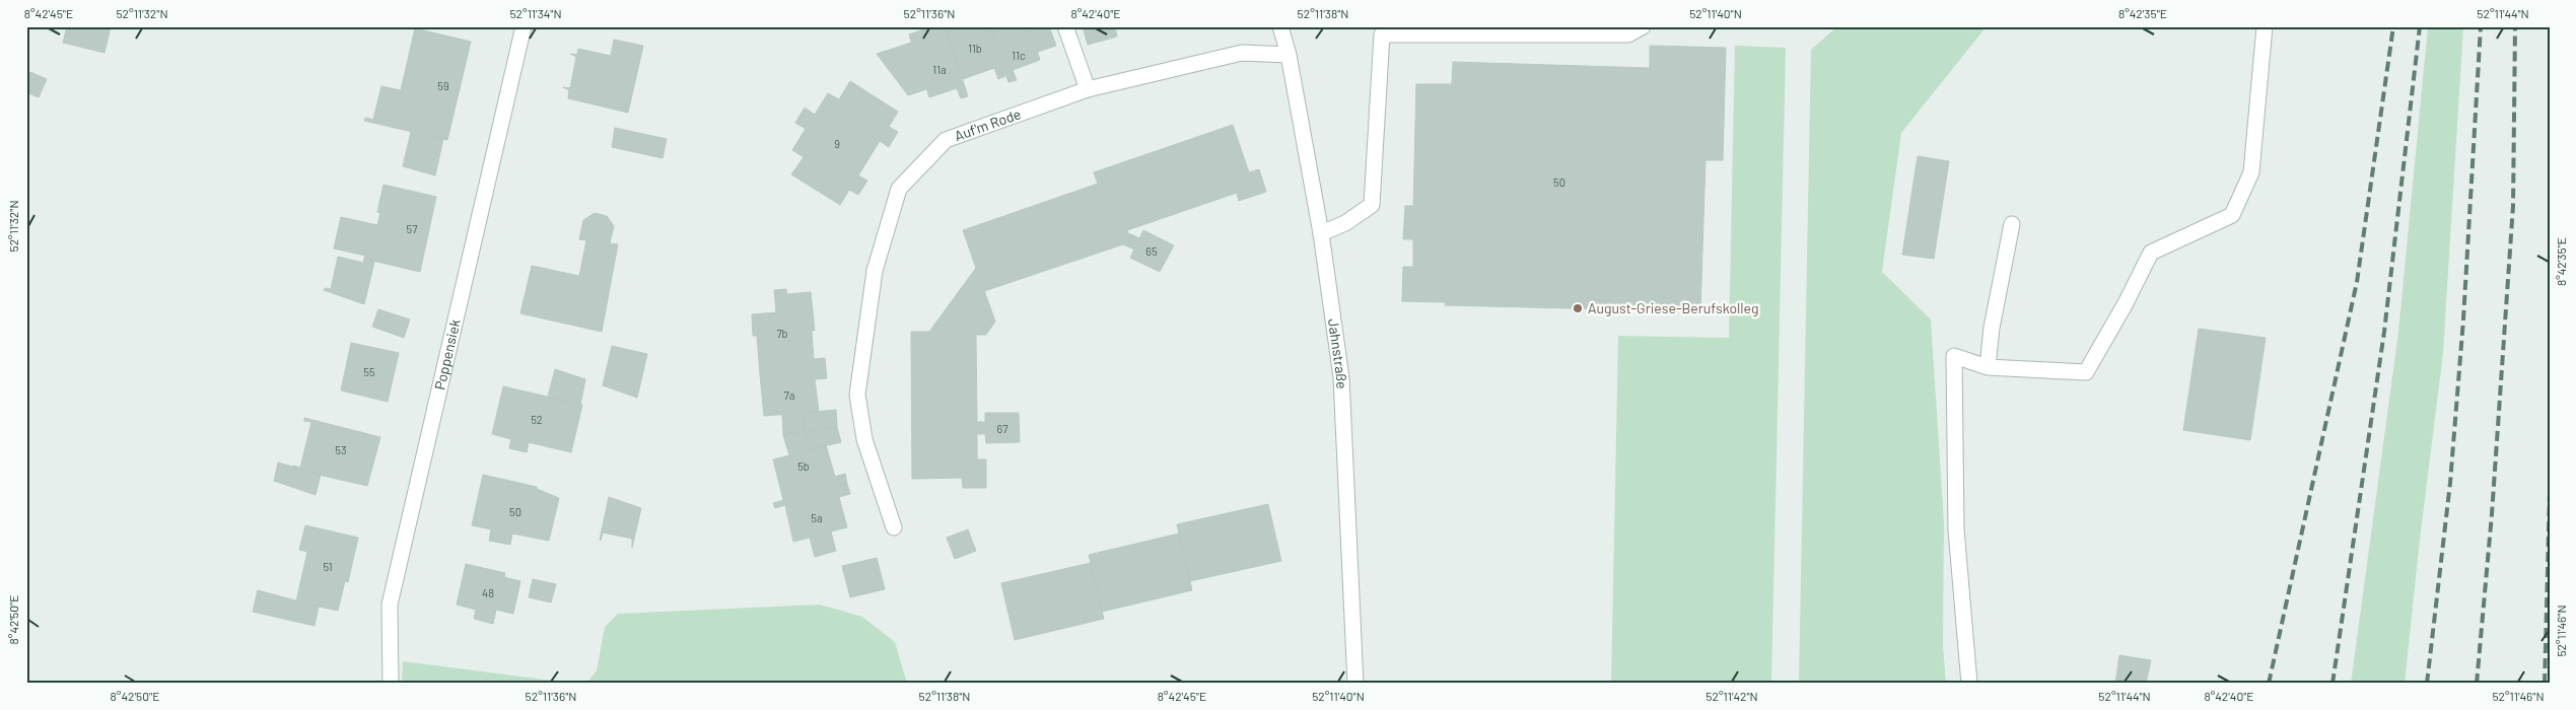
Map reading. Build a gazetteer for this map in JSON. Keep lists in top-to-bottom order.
{
  "streets": {
    "street": ["Auf'm Rode", "Jahnstraße", "Poppensiek"]
  },
  "crossings": [
    ["Auf'm Rode", "Jahnstraße"]
  ],
  "places": ["August-Griese-Berufskolleg"],
  "house_numbers": [
    "11b",
    "11c",
    "11a",
    "59",
    "9",
    "50",
    "57",
    "65",
    "7b",
    "55",
    "7a",
    "52",
    "67",
    "53",
    "5b",
    "50",
    "5a",
    "51",
    "48"
  ],
  "coordinates": [
    "8°42'45\"E",
    "52°11'32\"N",
    "52°11'34\"N",
    "52°11'36\"N",
    "8°42'40\"E",
    "52°11'38\"N",
    "52°11'40\"N",
    "8°42'35\"E",
    "52°11'44\"N",
    "8°42'50\"E",
    "52°11'46\"N",
    "52°11'42\"N"
  ]
}
